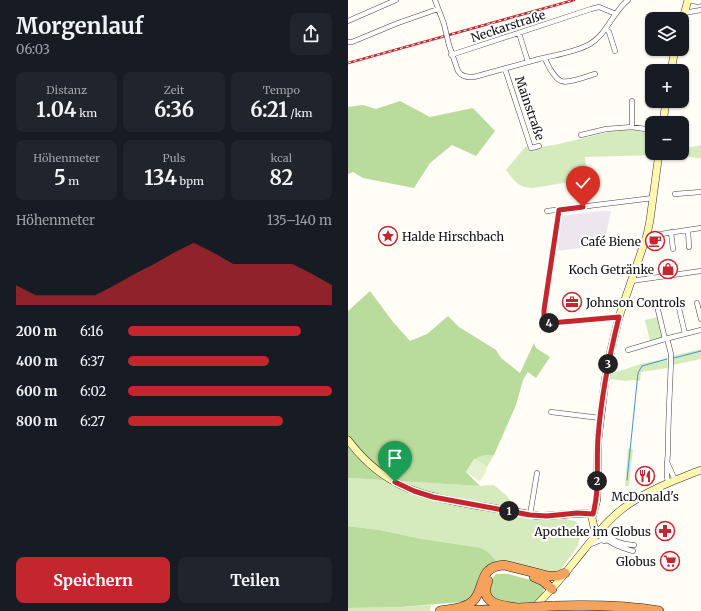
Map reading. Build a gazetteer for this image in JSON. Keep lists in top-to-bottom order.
{
  "streets": {
    "street": ["Neckarstraße", "Mainstraße"]
  },
  "places": {
    "place": ["Halde Hirschbach"],
    "cafe": ["Café Biene"],
    "shop": ["Koch Getränke"],
    "office": ["Johnson Controls"],
    "restaurant": ["McDonald's"],
    "pharmacy": ["Apotheke im Globus"],
    "supermarket": ["Globus"]
  },
  "page": {
    "heading": ["Morgenlauf", "06:03"],
    "map_buttons": ["+", "−"],
    "stats": [
      ["Distanz", "1.04 km"],
      ["Zeit", "6:36"],
      ["Tempo", "6:21 /km"],
      ["Höhenmeter", "5 m"],
      ["Puls", "134 bpm"],
      ["kcal", "82"]
    ],
    "chart": ["Höhenmeter", "135–140 m"],
    "pins": [
      "4",
      "3",
      "2",
      "1"
    ],
    "list": [
      {
        "name": "200 m",
        "note": "6:16"
      },
      {
        "name": "400 m",
        "note": "6:37"
      },
      {
        "name": "600 m",
        "note": "6:02"
      },
      {
        "name": "800 m",
        "note": "6:27"
      }
    ],
    "buttons": ["Speichern", "Teilen"]
  }
}
